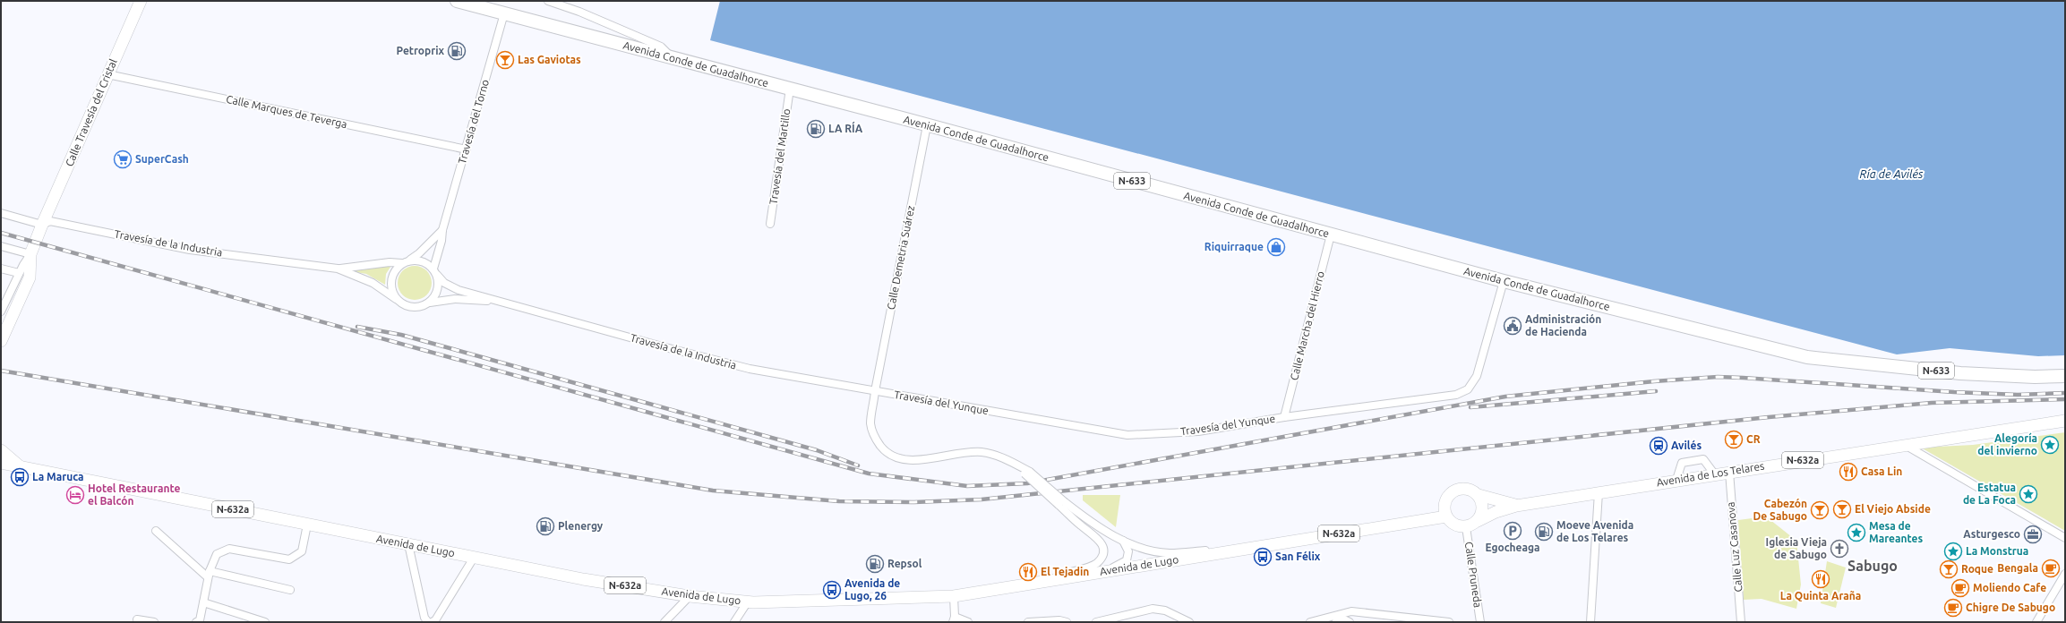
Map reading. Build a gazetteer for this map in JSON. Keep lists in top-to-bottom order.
{
  "streets": {
    "highway": ["Avenida Conde de Guadalhorce", "N-633"],
    "main road": [
      "Calle Travesía del Cristal",
      "N-632a",
      "Avenida de Los Telares",
      "Avenida de Lugo"
    ],
    "street": [
      "Calle Marques de Teverga",
      "Travesía del Torno",
      "Travesía del Martillo",
      "Travesía de la Industria",
      "Calle Demetria Suárez",
      "Calle Marcha del Hierro",
      "Travesía del Yunque",
      "Calle Luz Casanova",
      "Calle Pruneda"
    ]
  },
  "crossings": [
    ["Avenida Conde de Guadalhorce", "Travesía del Torno"],
    ["Avenida Conde de Guadalhorce", "Travesía del Martillo"],
    ["Avenida Conde de Guadalhorce", "Calle Demetria Suárez"],
    ["Avenida Conde de Guadalhorce", "Calle Marcha del Hierro"],
    ["Avenida Conde de Guadalhorce", "Travesía del Yunque"],
    ["Calle Marques de Teverga", "Calle Travesía del Cristal"],
    ["Calle Marques de Teverga", "Travesía del Torno"],
    ["Calle Travesía del Cristal", "Travesía de la Industria"],
    ["Travesía del Torno", "Travesía de la Industria"],
    ["Travesía de la Industria", "Calle Demetria Suárez"],
    ["Travesía de la Industria", "Travesía del Yunque"],
    ["Calle Demetria Suárez", "Travesía del Yunque"],
    ["Calle Marcha del Hierro", "Travesía del Yunque"],
    ["N-632a", "Avenida de Los Telares"],
    ["N-632a", "Avenida de Lugo"],
    ["N-632a", "Calle Pruneda"],
    ["Avenida de Los Telares", "Calle Luz Casanova"],
    ["Avenida de Los Telares", "Calle Pruneda"]
  ],
  "districts": ["Sabugo"],
  "water": ["Ría de Avilés"],
  "places": {
    "fuel station": [
      "Petroprix",
      "LA RÍA",
      "Plenergy",
      "Moeve Avenida de Los Telares",
      "Repsol"
    ],
    "bar": [
      "Las Gaviotas",
      "CR",
      "El Viejo Abside",
      "Cabezón De Sabugo",
      "Roque"
    ],
    "supermarket": ["SuperCash"],
    "shop": ["Riquirraque"],
    "public building": ["Administración de Hacienda"],
    "place": [
      "Alegoría del invierno",
      "Estatua de La Foca",
      "Mesa de Mareantes",
      "La Monstrua"
    ],
    "station": ["Avilés"],
    "restaurant": ["Casa Lin", "El Tejadin", "La Quinta Araña"],
    "bus stop": ["La Maruca", "San Félix", "Avenida de Lugo, 26"],
    "hotel": ["Hotel Restaurante el Balcón"],
    "parking": ["Egocheaga"],
    "office": ["Asturgesco"],
    "church": ["Iglesia Vieja de Sabugo"],
    "cafe": ["Bengala", "Moliendo Cafe", "Chigre De Sabugo"]
  }
}
